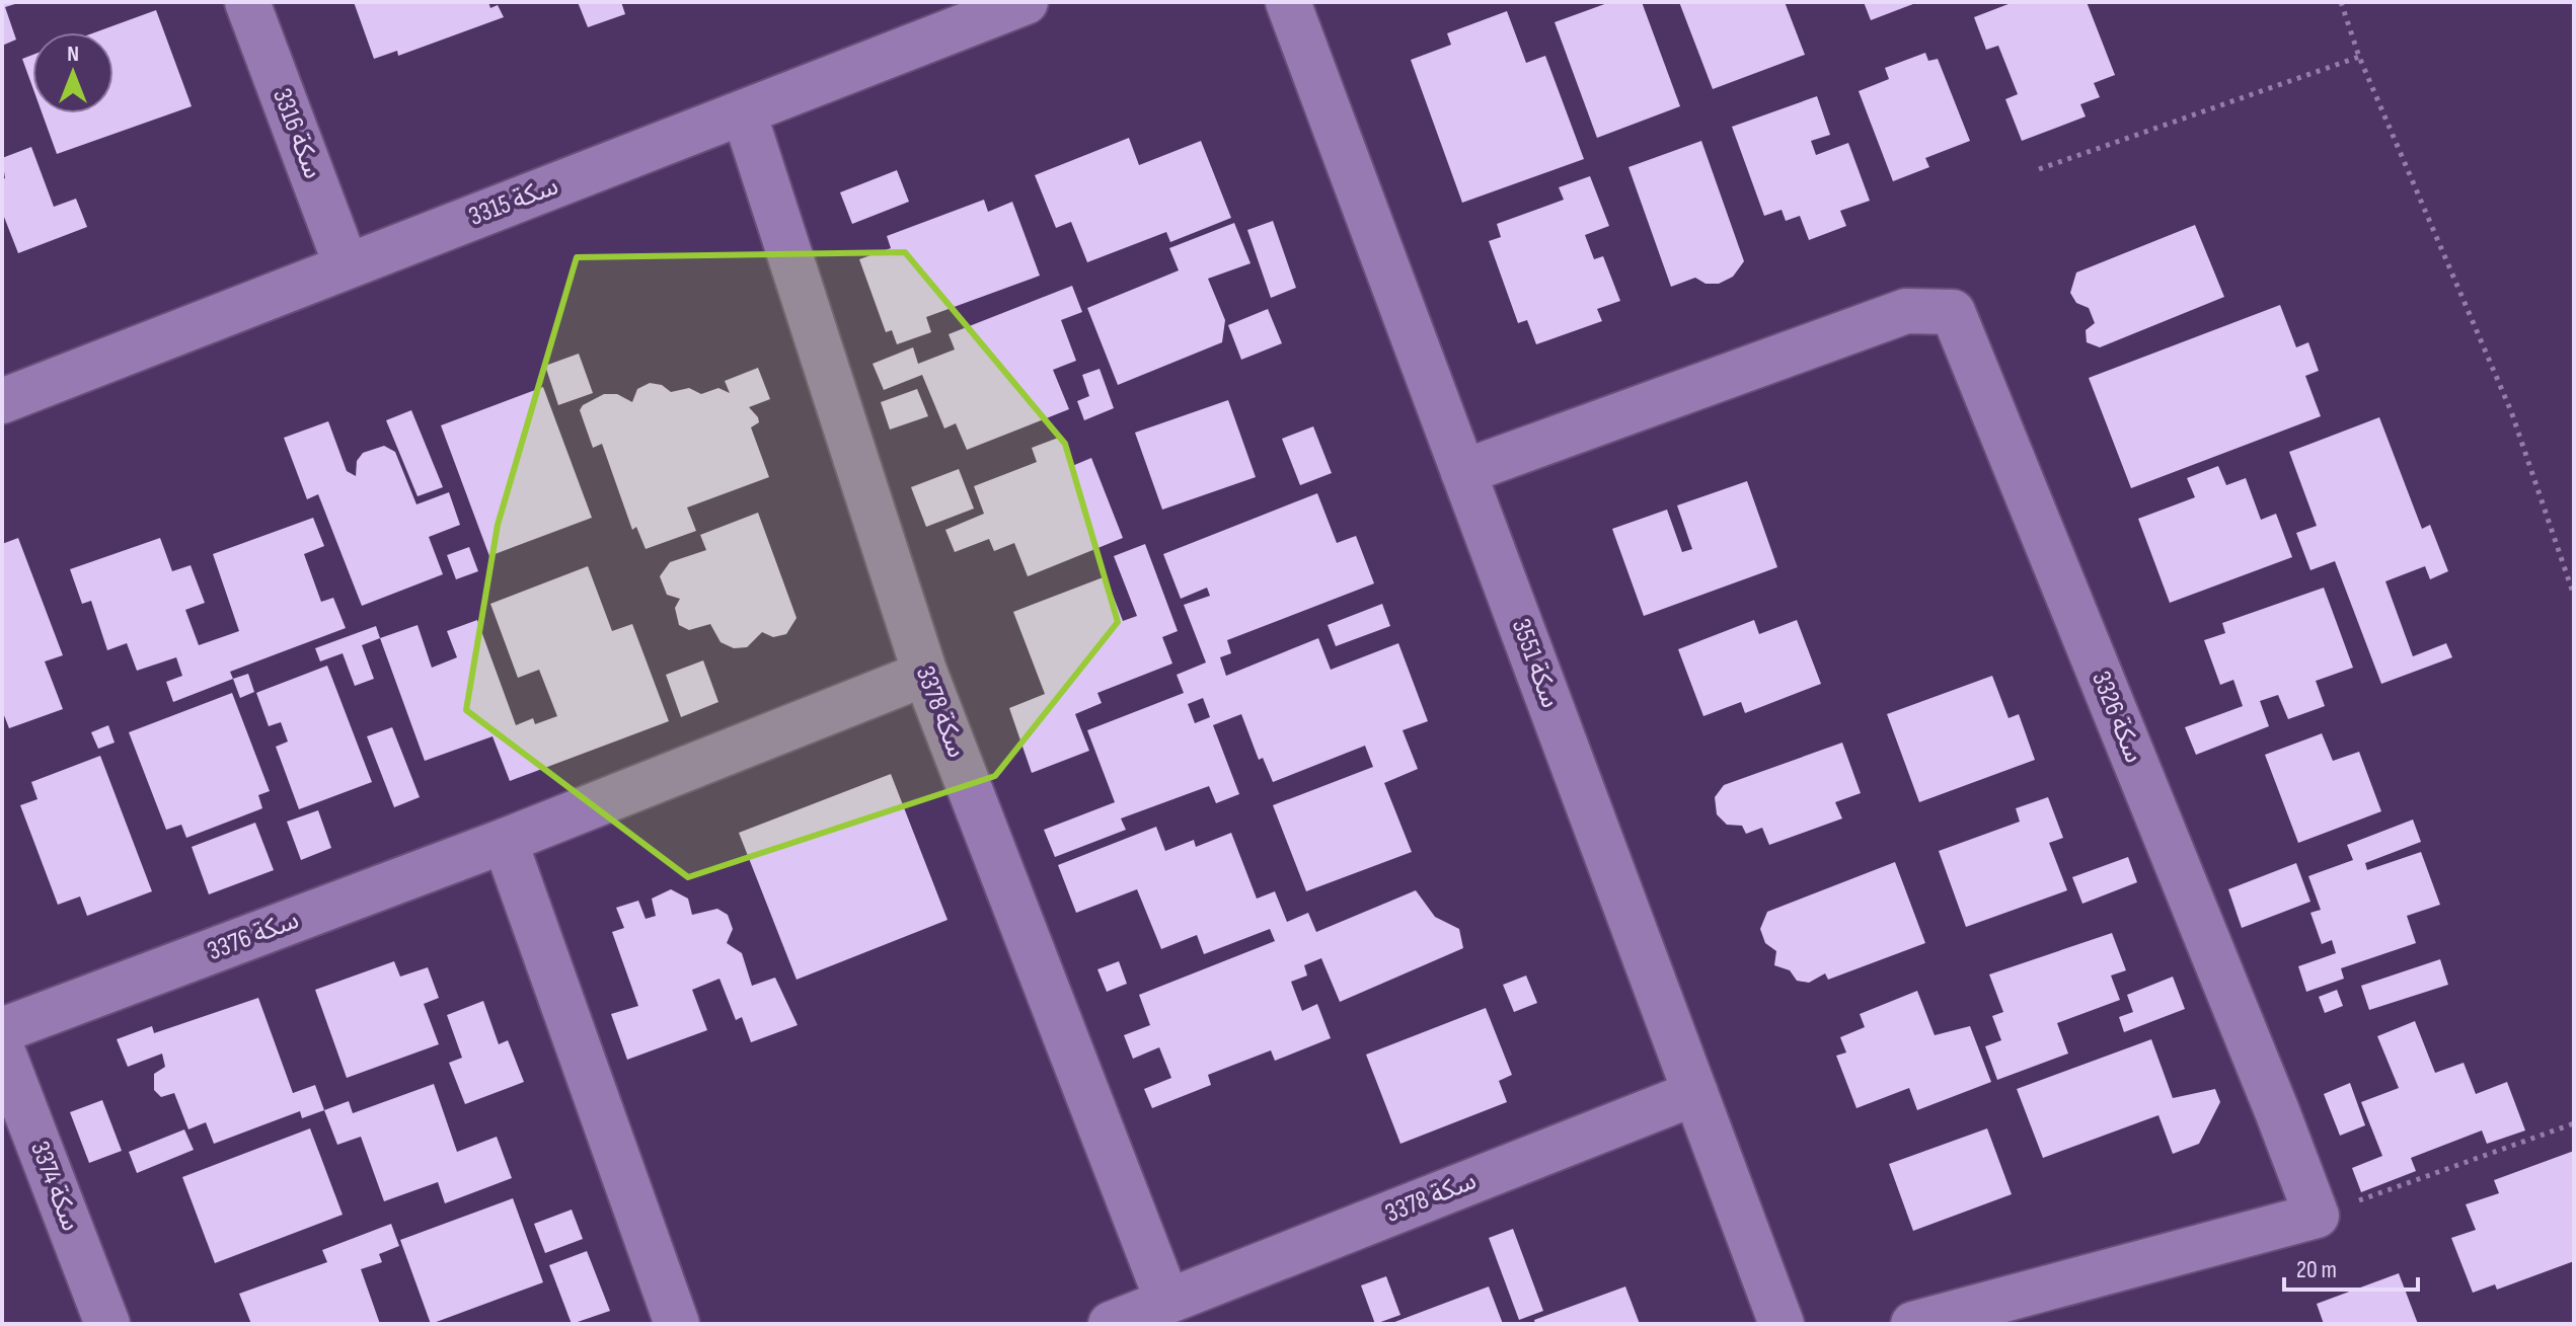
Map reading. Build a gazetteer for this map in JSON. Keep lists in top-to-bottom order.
{
  "streets": {
    "street": [
      "سكة 3316",
      "سكة 3315",
      "سكة 3551",
      "سكة 3378",
      "سكة 3326",
      "سكة 3376",
      "سكة 3374"
    ]
  },
  "crossings": [
    ["سكة 3316", "سكة 3315"],
    ["سكة 3315", "سكة 3378"],
    ["سكة 3551", "سكة 3378"],
    ["سكة 3551", "سكة 3326"],
    ["سكة 3378", "سكة 3376"]
  ],
  "scale_bar": "20 m",
  "north": "top"
}
